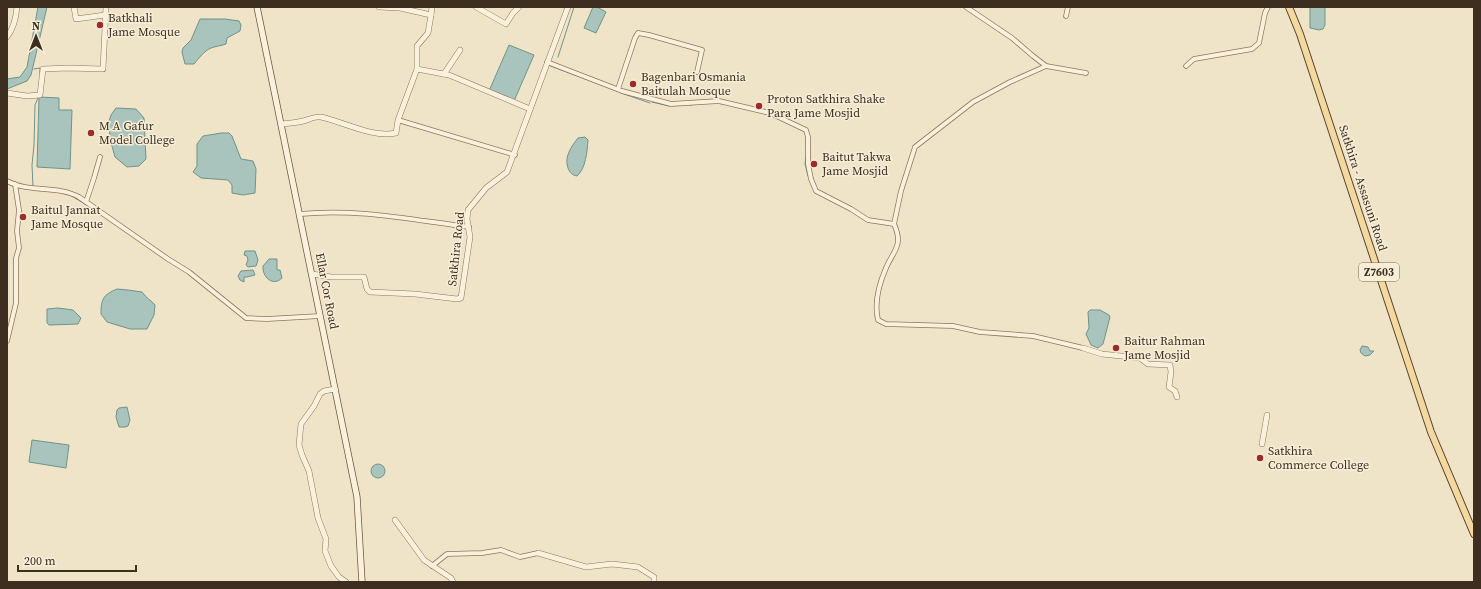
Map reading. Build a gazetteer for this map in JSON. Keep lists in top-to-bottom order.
{
  "streets": {
    "main road": ["Satkhira - Assasuni Road", "Z7603", "Ellar Cor Road"],
    "street": ["Satkhira Road"]
  },
  "crossings": [
    ["Satkhira Road", "Ellar Cor Road"]
  ],
  "places": [
    "Batkhali Jame Mosque",
    "Bagenbari Osmania Baitulah Mosque",
    "Proton Satkhira Shake Para Jame Mosjid",
    "M A Gafur Model College",
    "Baitut Takwa Jame Mosjid",
    "Baitul Jannat Jame Mosque",
    "Baitur Rahman Jame Mosjid",
    "Satkhira Commerce College"
  ],
  "scale_bar": "200 m",
  "north": "top"
}
